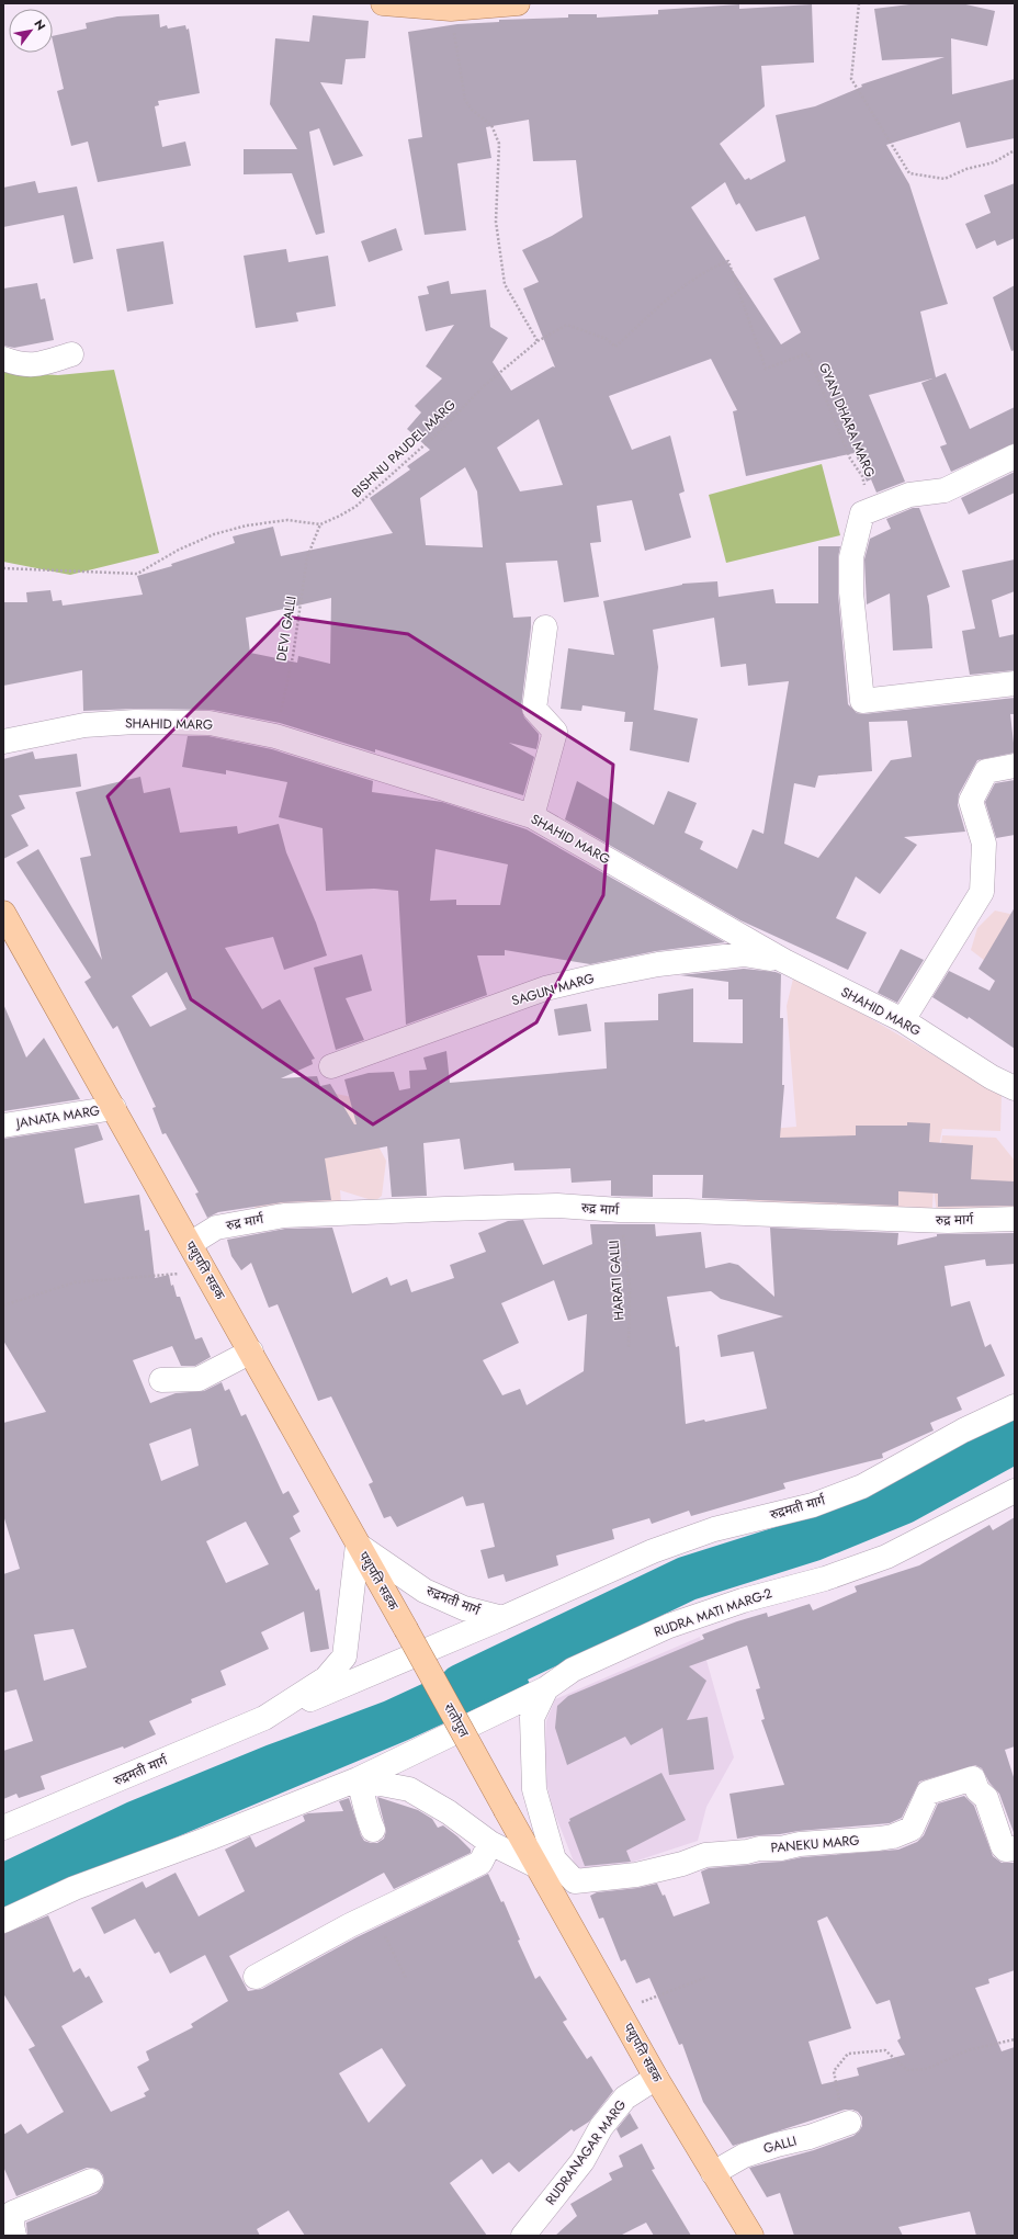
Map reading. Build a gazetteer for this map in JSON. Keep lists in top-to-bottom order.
{
  "streets": {
    "main road": ["पशुपति सडक", "रातोपुल"],
    "street": [
      "SHAHID MARG",
      "SAGUN MARG",
      "JANATA MARG",
      "रुद्र मार्ग",
      "रुद्रमती मार्ग",
      "RUDRA MATI MARG-2",
      "PANEKU MARG",
      "GALLI",
      "RUDRANAGAR MARG"
    ],
    "path": [
      "GYAN DHARA MARG",
      "BISHNU PAUDEL MARG",
      "DEVI GALLI",
      "HARATI GALLI"
    ]
  },
  "crossings": [
    ["GYAN DHARA MARG", "BISHNU PAUDEL MARG"],
    ["BISHNU PAUDEL MARG", "DEVI GALLI"],
    ["DEVI GALLI", "SHAHID MARG"],
    ["SHAHID MARG", "SAGUN MARG"],
    ["JANATA MARG", "पशुपति सडक"],
    ["रुद्र मार्ग", "पशुपति सडक"],
    ["रुद्र मार्ग", "HARATI GALLI"],
    ["पशुपति सडक", "रुद्रमती मार्ग"],
    ["पशुपति सडक", "RUDRA MATI MARG-2"],
    ["पशुपति सडक", "रातोपुल"],
    ["पशुपति सडक", "PANEKU MARG"],
    ["पशुपति सडक", "GALLI"],
    ["पशुपति सडक", "RUDRANAGAR MARG"],
    ["RUDRA MATI MARG-2", "रातोपुल"],
    ["RUDRA MATI MARG-2", "PANEKU MARG"],
    ["रातोपुल", "PANEKU MARG"]
  ],
  "north": "top right"
}
